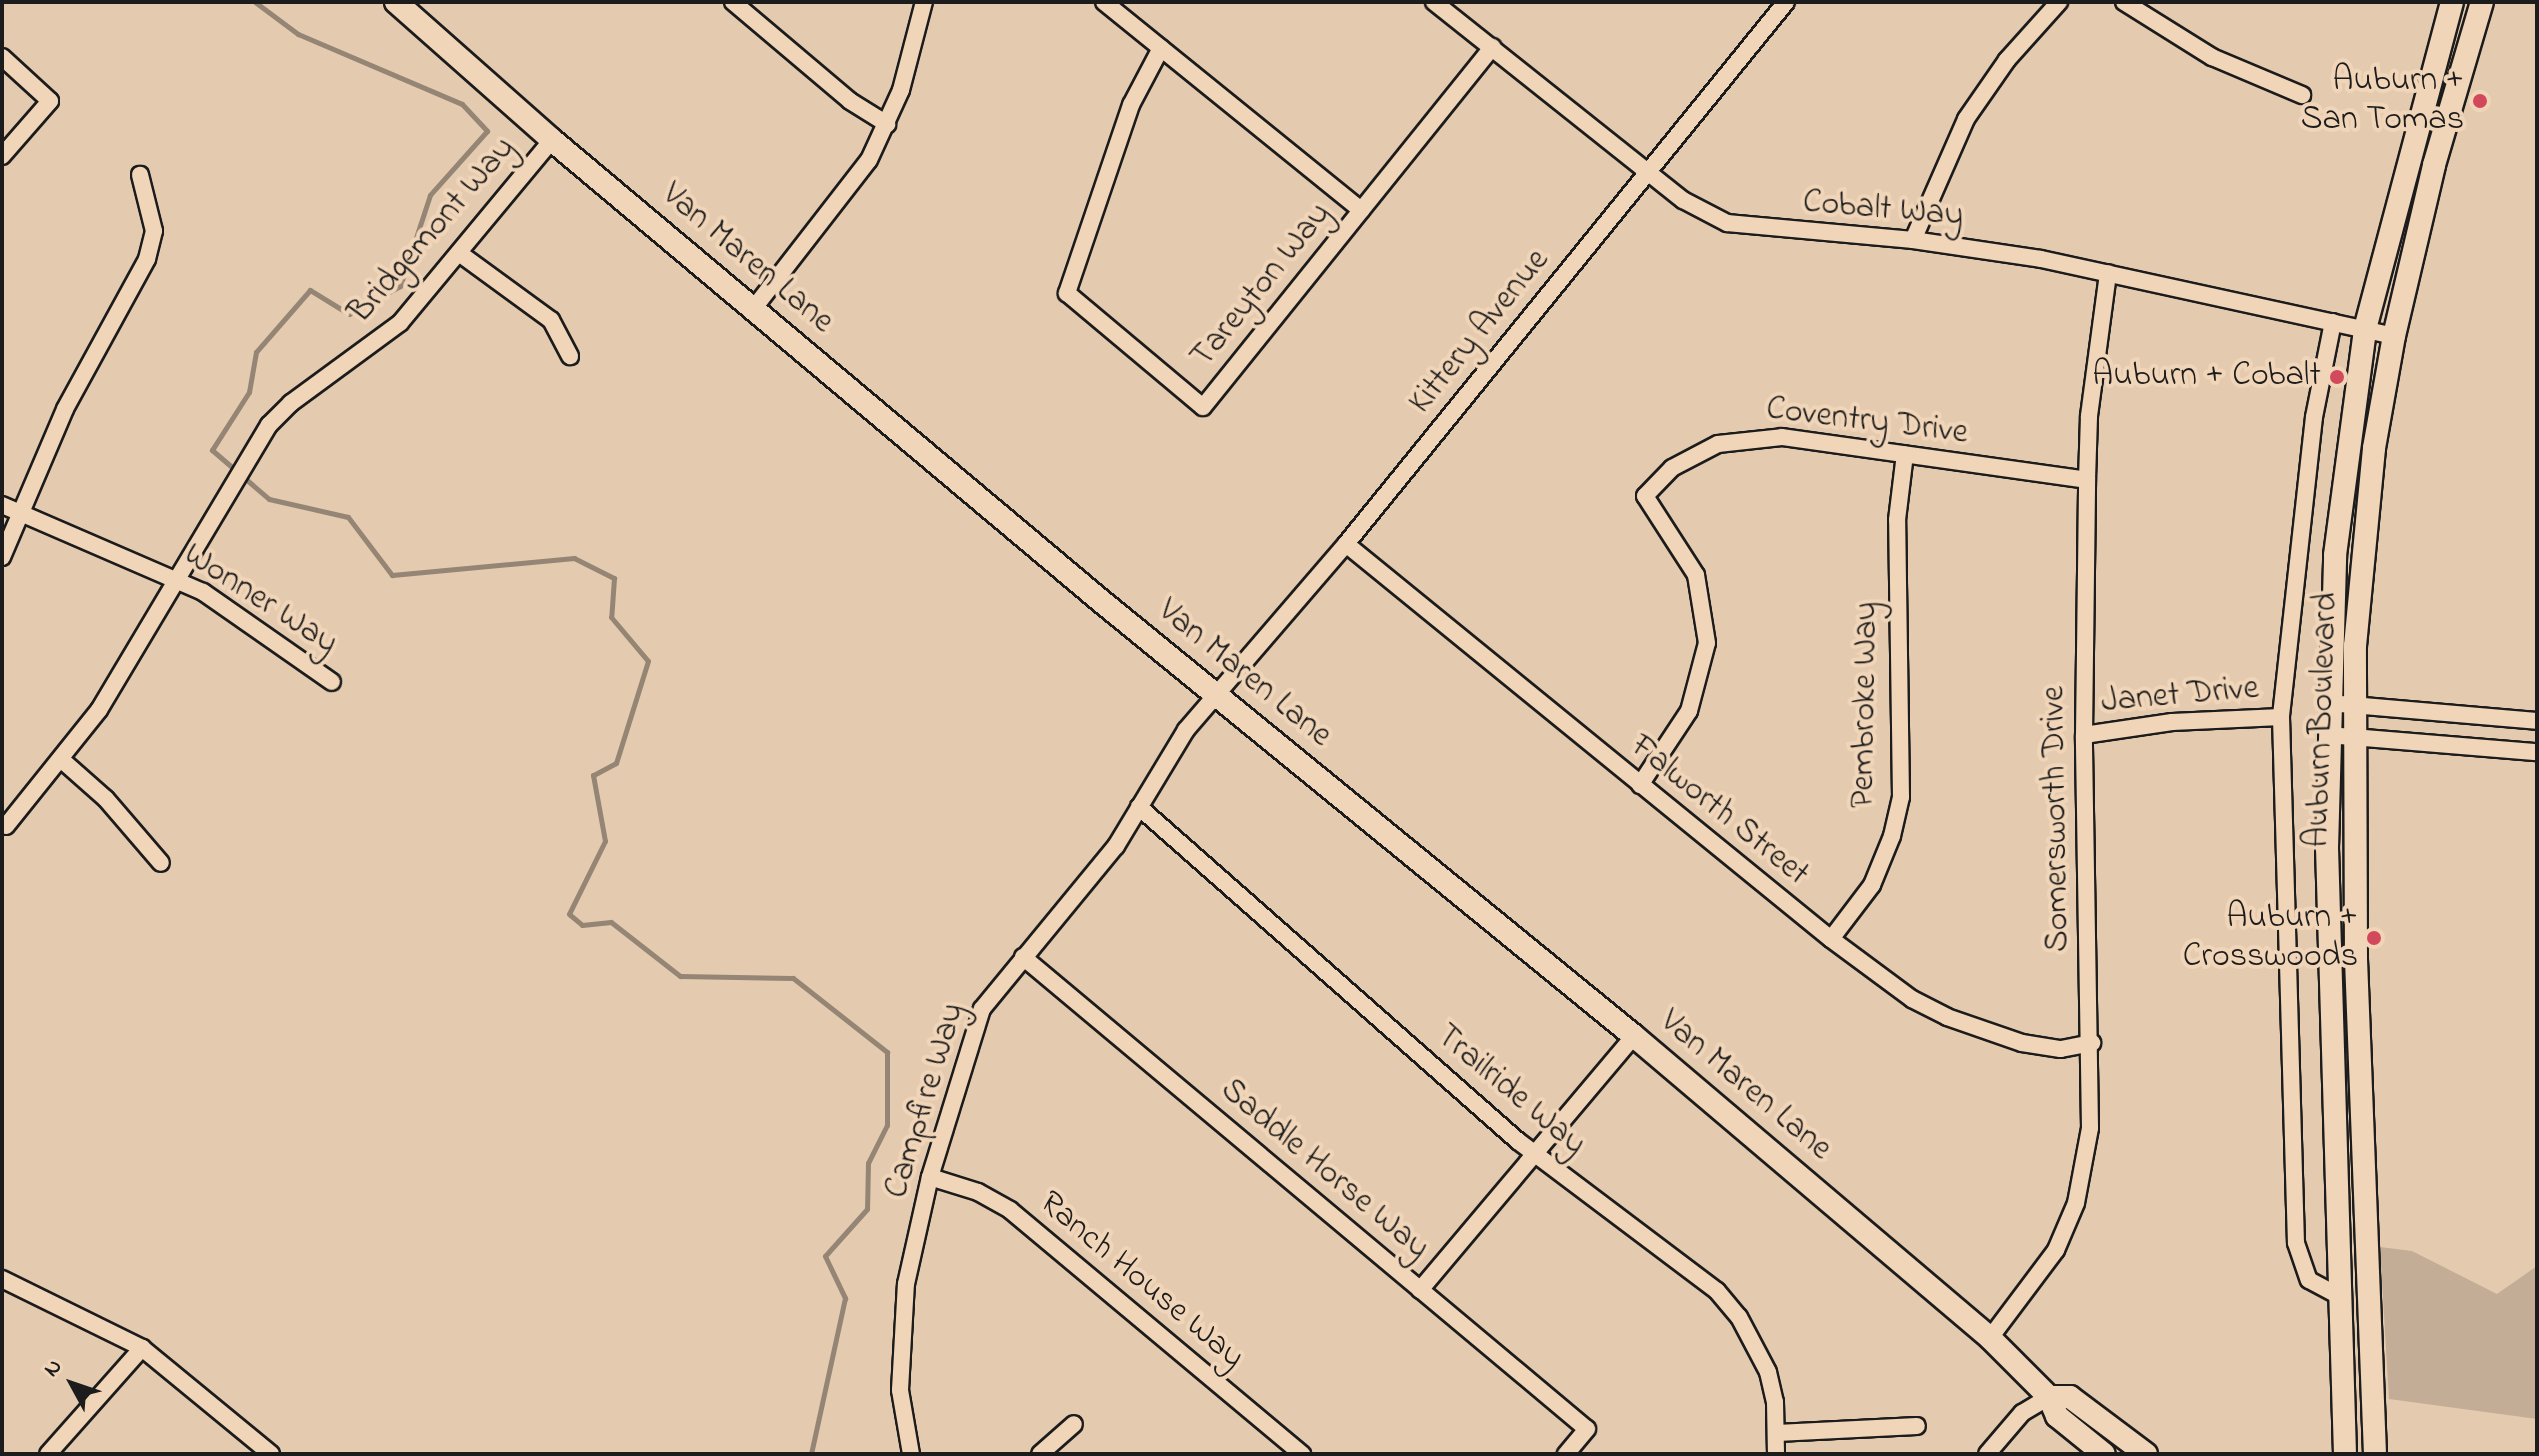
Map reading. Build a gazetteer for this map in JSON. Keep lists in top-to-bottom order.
{
  "streets": {
    "main road": ["Van Maren Lane", "Auburn Boulevard"],
    "street": [
      "Cobalt Way",
      "Bridgemont Way",
      "Tareyton Way",
      "Kittery Avenue",
      "Coventry Drive",
      "Wonner Way",
      "Janet Drive",
      "Pembroke Way",
      "Falworth Street",
      "Somersworth Drive",
      "Trailride Way",
      "Campfire Way",
      "Saddle Horse Way",
      "Ranch House Way"
    ]
  },
  "crossings": [
    ["Cobalt Way", "Tareyton Way"],
    ["Cobalt Way", "Kittery Avenue"],
    ["Cobalt Way", "Auburn Boulevard"],
    ["Cobalt Way", "Somersworth Drive"],
    ["Bridgemont Way", "Van Maren Lane"],
    ["Bridgemont Way", "Wonner Way"],
    ["Van Maren Lane", "Kittery Avenue"],
    ["Van Maren Lane", "Somersworth Drive"],
    ["Van Maren Lane", "Campfire Way"],
    ["Kittery Avenue", "Falworth Street"],
    ["Kittery Avenue", "Campfire Way"],
    ["Coventry Drive", "Pembroke Way"],
    ["Coventry Drive", "Falworth Street"],
    ["Coventry Drive", "Somersworth Drive"],
    ["Janet Drive", "Somersworth Drive"],
    ["Pembroke Way", "Falworth Street"],
    ["Falworth Street", "Somersworth Drive"],
    ["Trailride Way", "Campfire Way"],
    ["Campfire Way", "Saddle Horse Way"],
    ["Campfire Way", "Ranch House Way"]
  ],
  "places": ["Auburn + San Tomas", "Auburn + Cobalt", "Auburn + Crosswoods"],
  "north": "top left"
}
